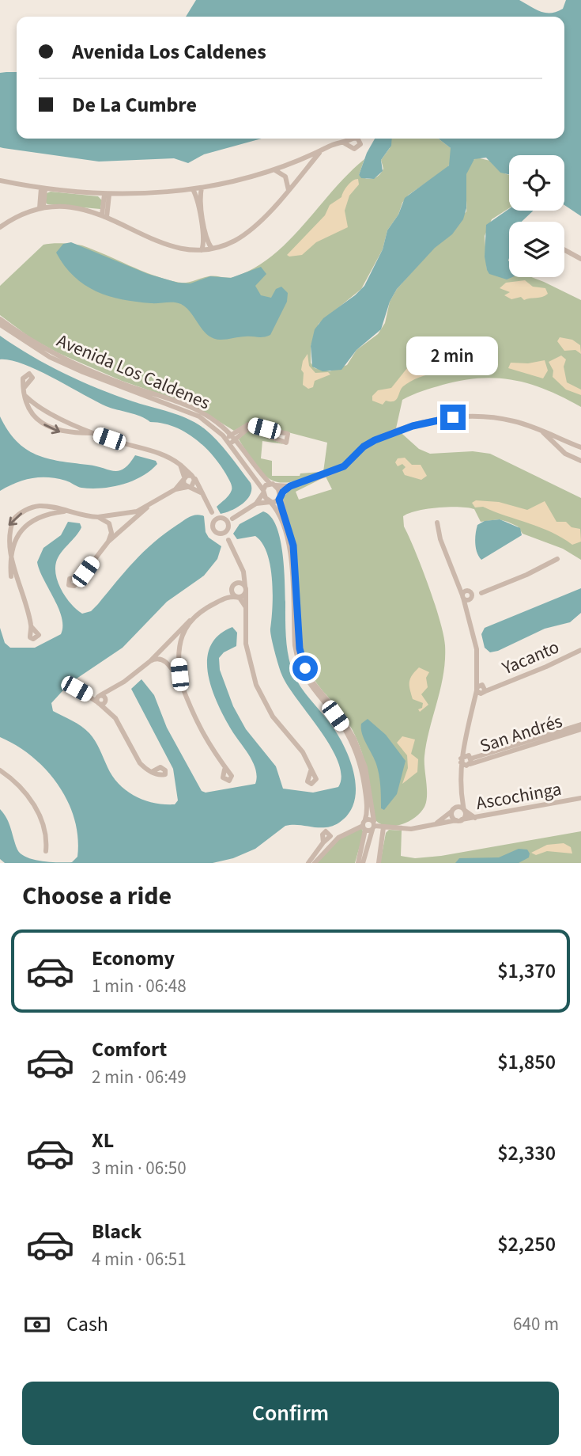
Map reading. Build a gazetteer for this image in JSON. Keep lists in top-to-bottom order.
{
  "streets": {
    "street": [
      "Avenida Los Caldenes",
      "Yacanto",
      "San Andrés",
      "Ascochinga"
    ]
  },
  "page": {
    "banner": ["Avenida Los Caldenes", "De La Cumbre"],
    "bubble": "2 min",
    "heading": "Choose a ride",
    "list": [
      {
        "name": "Economy",
        "note": "1 min · 06:48",
        "value": "$1,370"
      },
      {
        "name": "Comfort",
        "note": "2 min · 06:49",
        "value": "$1,850"
      },
      {
        "name": "XL",
        "note": "3 min · 06:50",
        "value": "$2,330"
      },
      {
        "name": "Black",
        "note": "4 min · 06:51",
        "value": "$2,250"
      }
    ],
    "pay": ["Cash", "640 m"],
    "buttons": "Confirm"
  }
}
